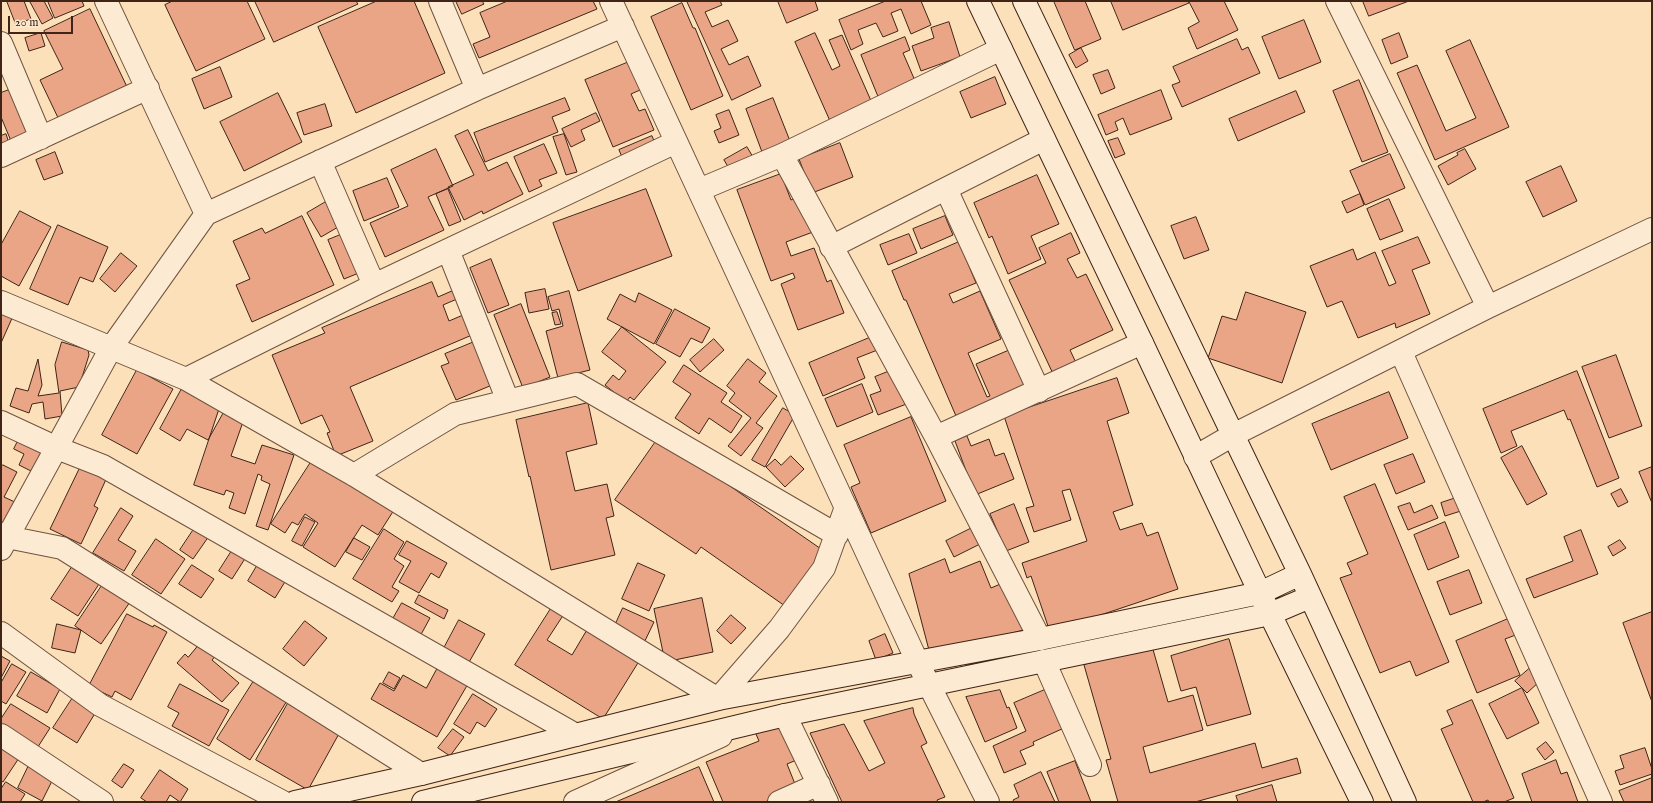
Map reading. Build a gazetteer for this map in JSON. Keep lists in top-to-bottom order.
{
  "scale_bar": "20 m"
}
